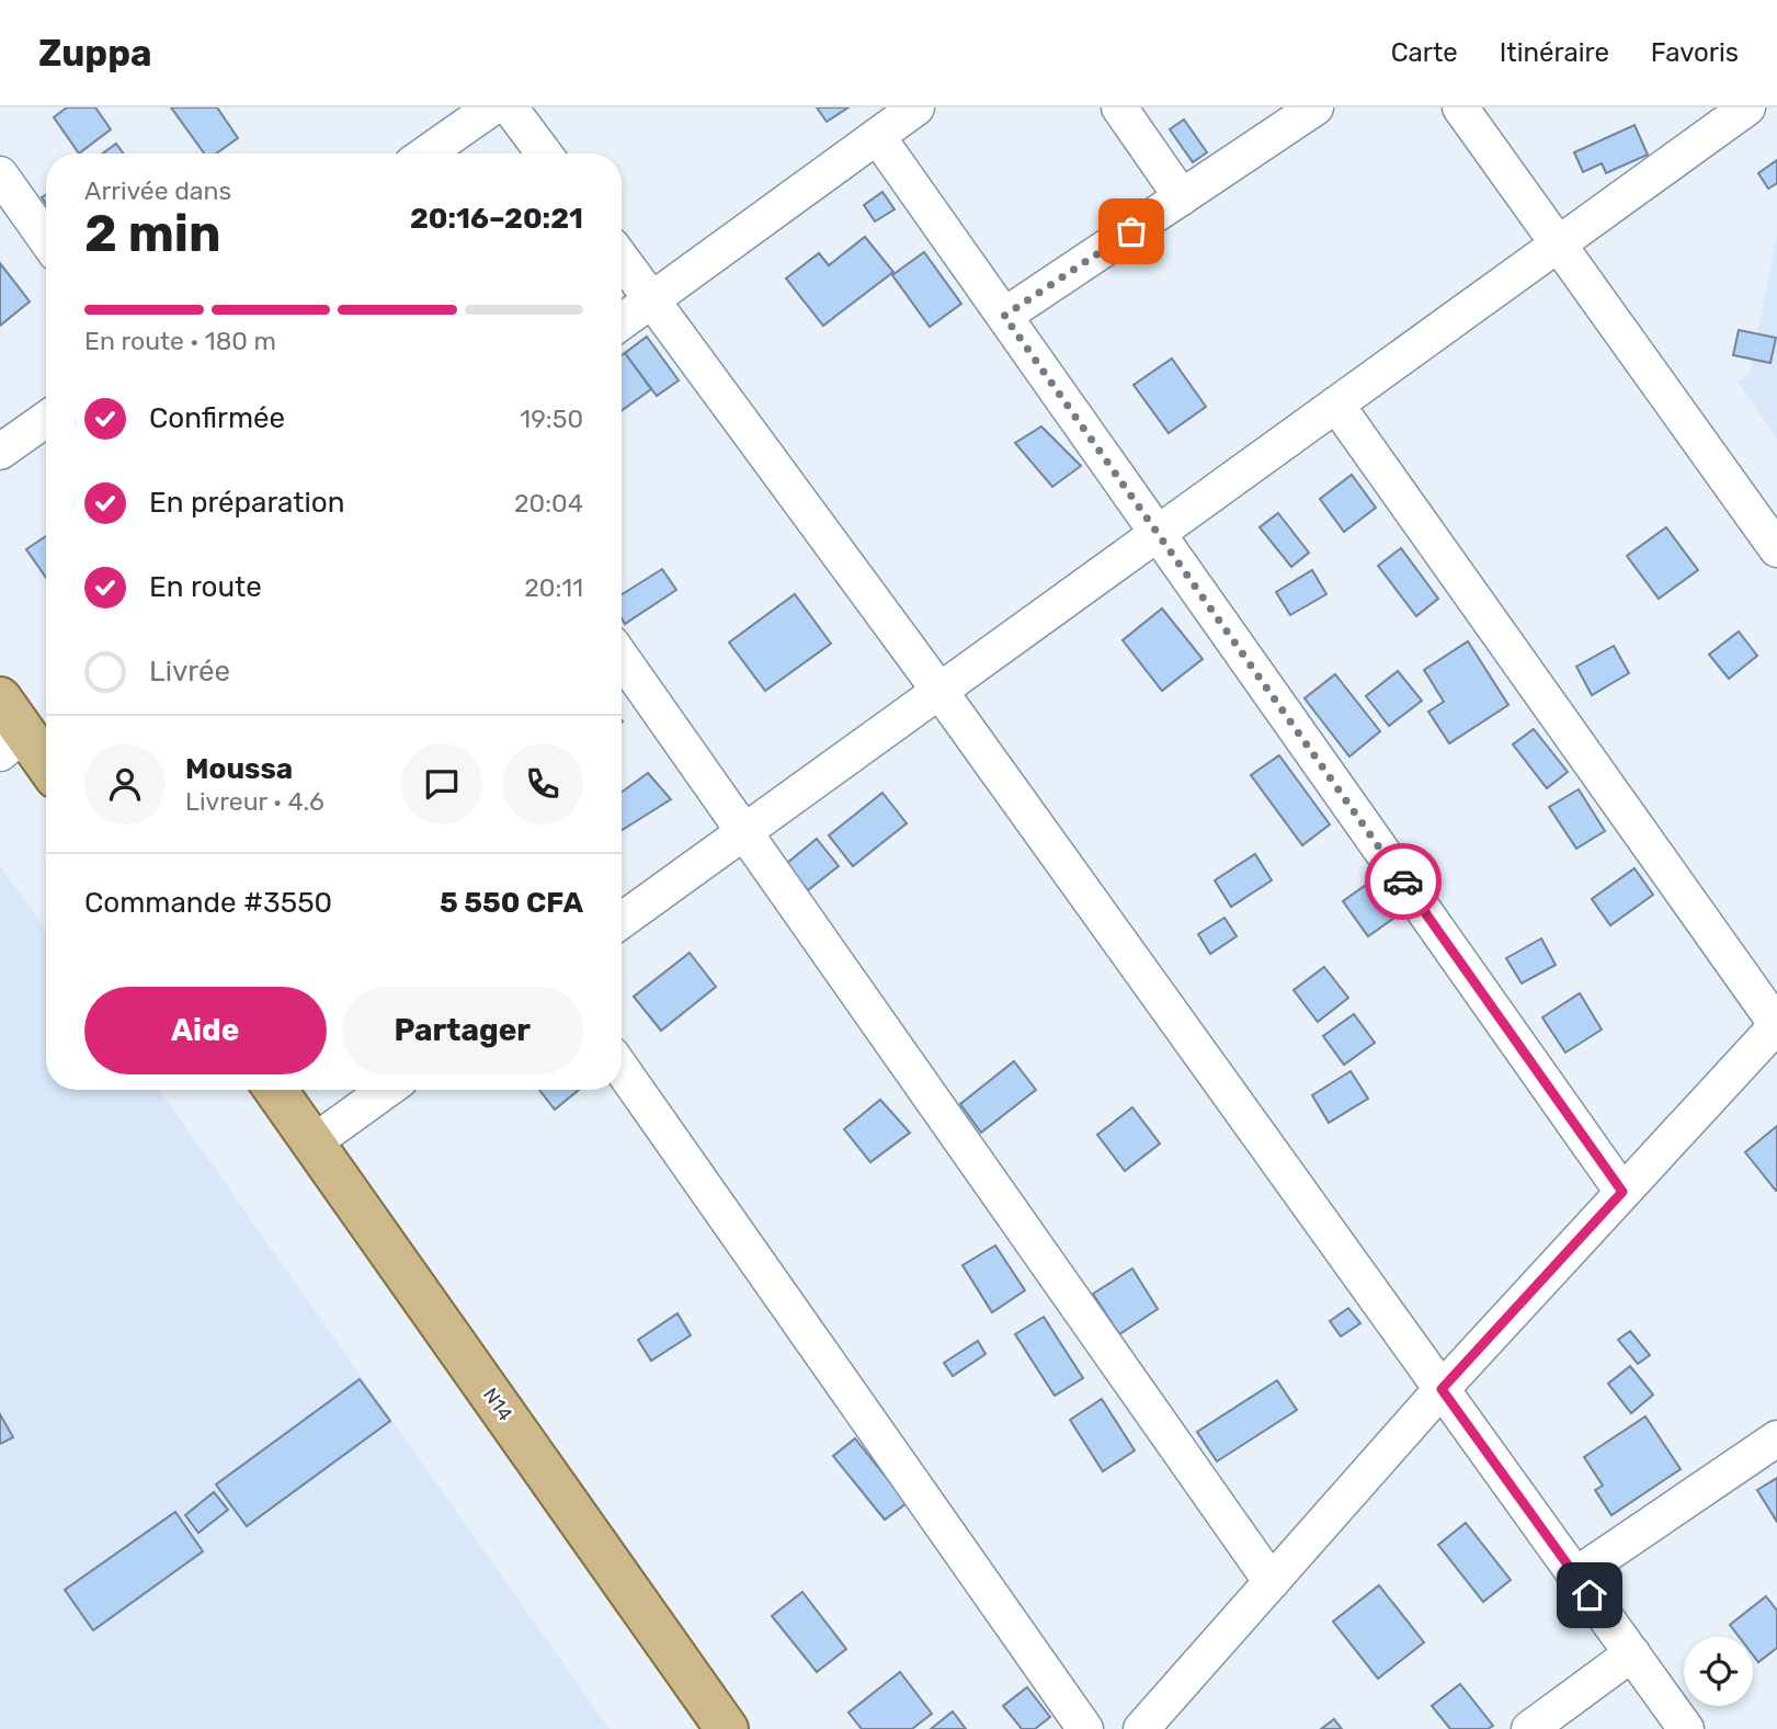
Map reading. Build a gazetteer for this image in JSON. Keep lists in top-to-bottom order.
{
  "streets": {
    "main road": ["N14"]
  },
  "page": {
    "header": "Zuppa",
    "nav": ["Carte", "Itinéraire", "Favoris"],
    "heading": ["2 min", "Arrivée dans", "20:16–20:21"],
    "panel": [
      "Moussa",
      "Livreur · 4.6",
      "Commande #3550",
      "5 550 CFA"
    ],
    "bar": "En route · 180 m",
    "list": [
      ["Confirmée", "19:50"],
      ["En préparation", "20:04"],
      ["En route", "20:11"],
      "Livrée"
    ],
    "buttons": ["Aide", "Partager"]
  }
}
